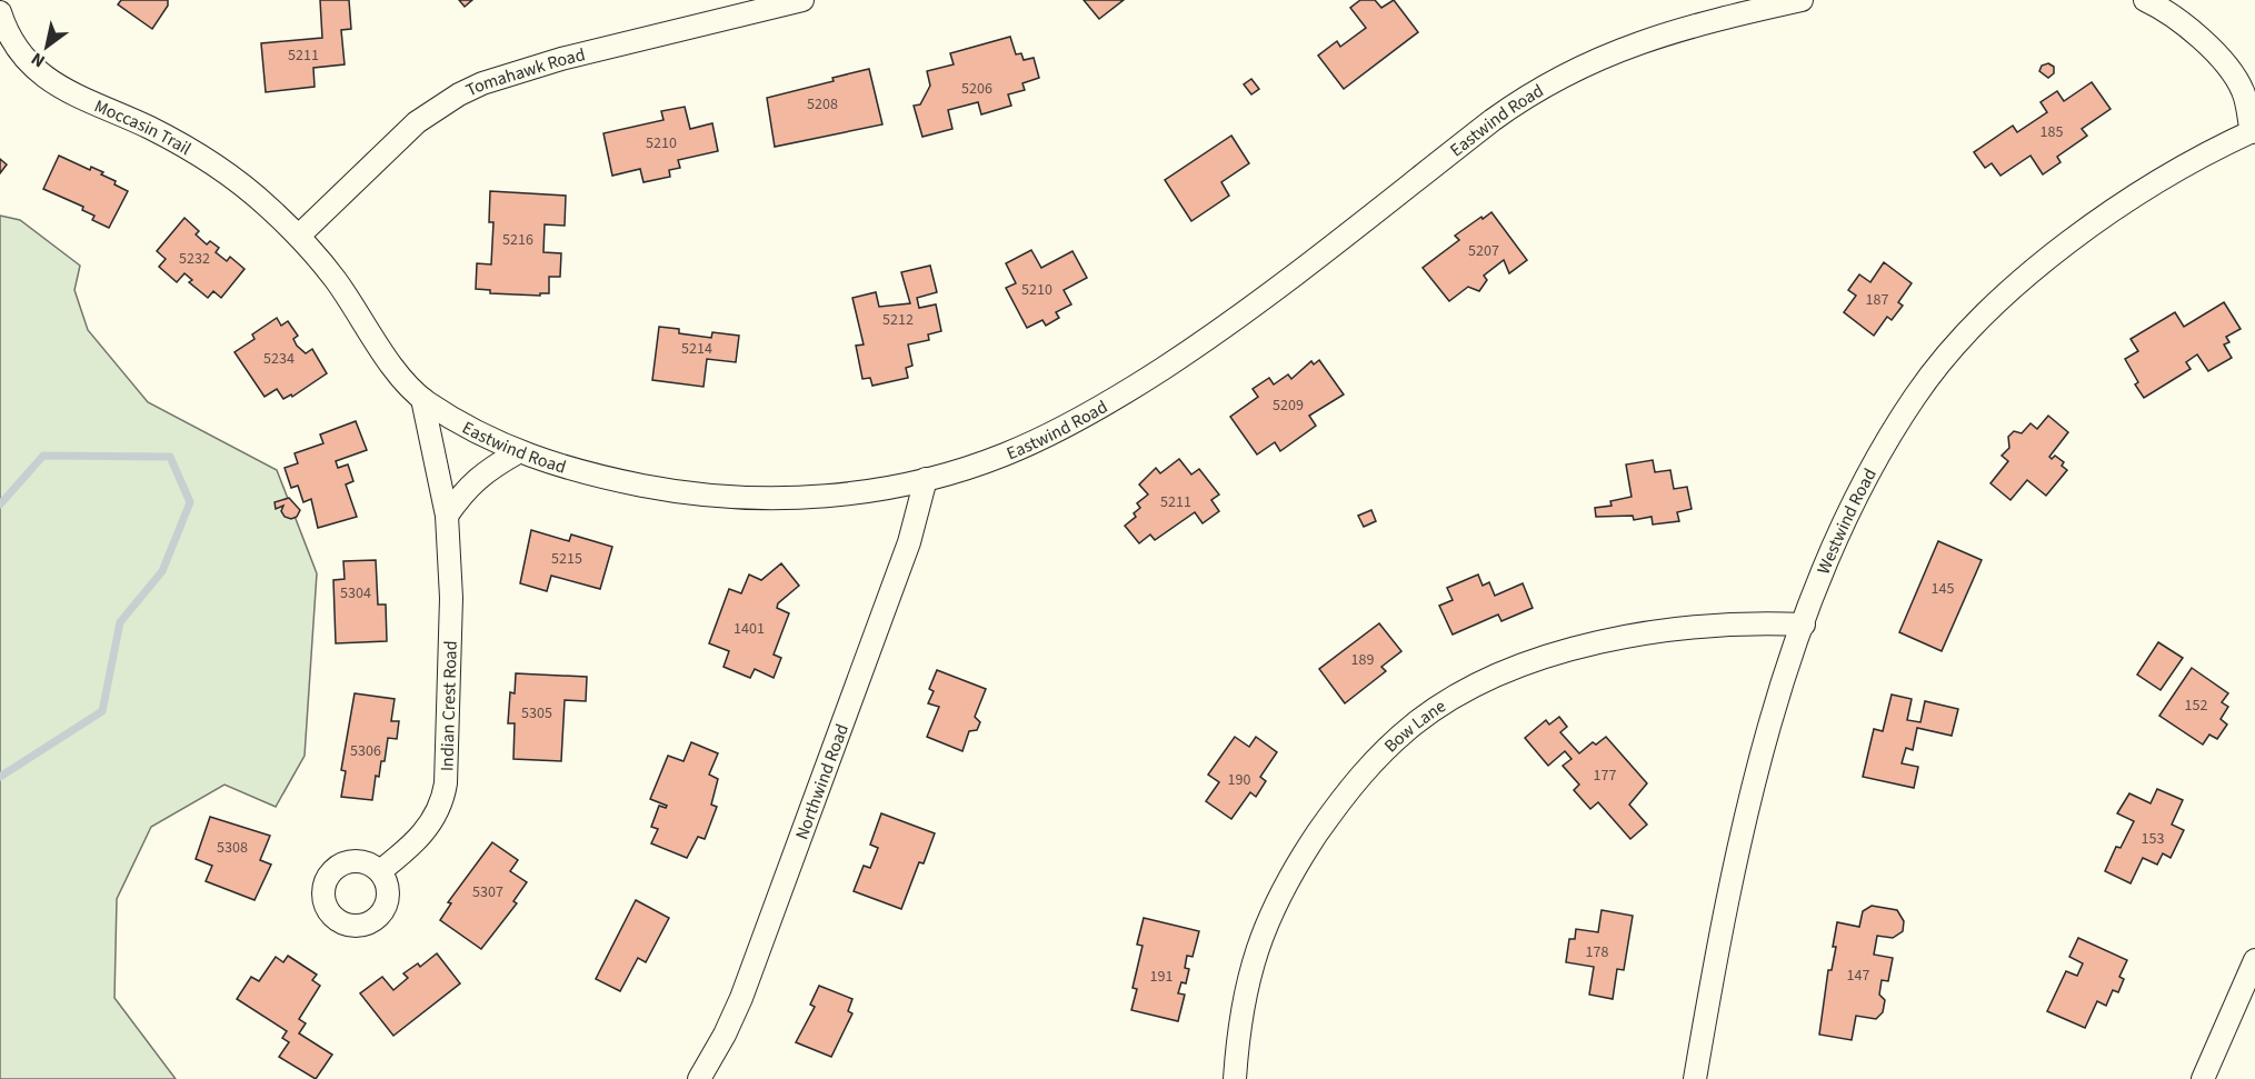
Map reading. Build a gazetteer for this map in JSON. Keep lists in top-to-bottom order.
{
  "streets": {
    "street": [
      "Tomahawk Road",
      "Eastwind Road",
      "Moccasin Trail",
      "Westwind Road",
      "Indian Crest Road",
      "Bow Lane",
      "Northwind Road"
    ]
  },
  "crossings": [
    ["Tomahawk Road", "Eastwind Road"],
    ["Tomahawk Road", "Moccasin Trail"],
    ["Eastwind Road", "Moccasin Trail"],
    ["Eastwind Road", "Indian Crest Road"],
    ["Eastwind Road", "Northwind Road"],
    ["Westwind Road", "Bow Lane"]
  ],
  "house_numbers": [
    "5211",
    "5206",
    "5208",
    "185",
    "5210",
    "5216",
    "5207",
    "5232",
    "5210",
    "187",
    "5212",
    "5214",
    "5234",
    "5209",
    "5211",
    "5215",
    "145",
    "5304",
    "1401",
    "189",
    "152",
    "5305",
    "5306",
    "177",
    "190",
    "153",
    "5308",
    "5307",
    "178",
    "147",
    "191"
  ],
  "north": "bottom left"
}
